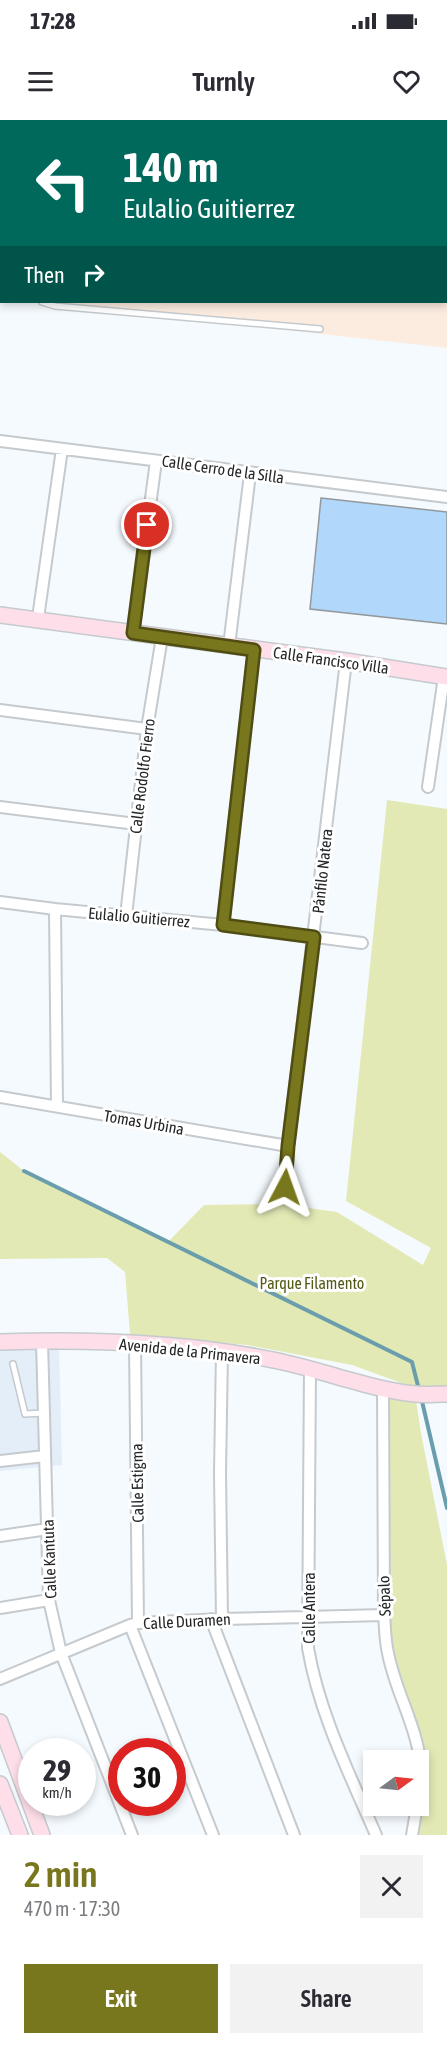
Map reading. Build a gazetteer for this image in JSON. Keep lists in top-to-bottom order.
{
  "streets": {
    "street": [
      "Calle Cerro de la Silla",
      "Calle Francisco Villa",
      "Calle Rodolfo Fierro",
      "Pánfilo Natera",
      "Eulalio Guitierrez",
      "Tomas Urbina",
      "Avenida de la Primavera",
      "Calle Estigma",
      "Calle Kantuta",
      "Sépalo",
      "Calle Antera",
      "Calle Duramen"
    ]
  },
  "crossings": [
    ["Calle Francisco Villa", "Calle Rodolfo Fierro"],
    ["Calle Francisco Villa", "Pánfilo Natera"],
    ["Calle Rodolfo Fierro", "Eulalio Guitierrez"],
    ["Pánfilo Natera", "Eulalio Guitierrez"],
    ["Pánfilo Natera", "Tomas Urbina"],
    ["Avenida de la Primavera", "Calle Estigma"],
    ["Avenida de la Primavera", "Calle Kantuta"],
    ["Avenida de la Primavera", "Sépalo"],
    ["Avenida de la Primavera", "Calle Antera"],
    ["Calle Estigma", "Calle Duramen"],
    ["Calle Kantuta", "Calle Duramen"],
    ["Sépalo", "Calle Duramen"],
    ["Calle Antera", "Calle Duramen"]
  ],
  "parks": ["Parque Filamento"],
  "north": "right",
  "page": {
    "status": "17:28",
    "header": "Turnly",
    "turn": ["140 m", "Eulalio Guitierrez"],
    "then": "Then",
    "speed": "29 km/h",
    "limit": "30",
    "heading": ["2 min", "470 m · 17:30"],
    "buttons": ["Exit", "Share"]
  }
}
